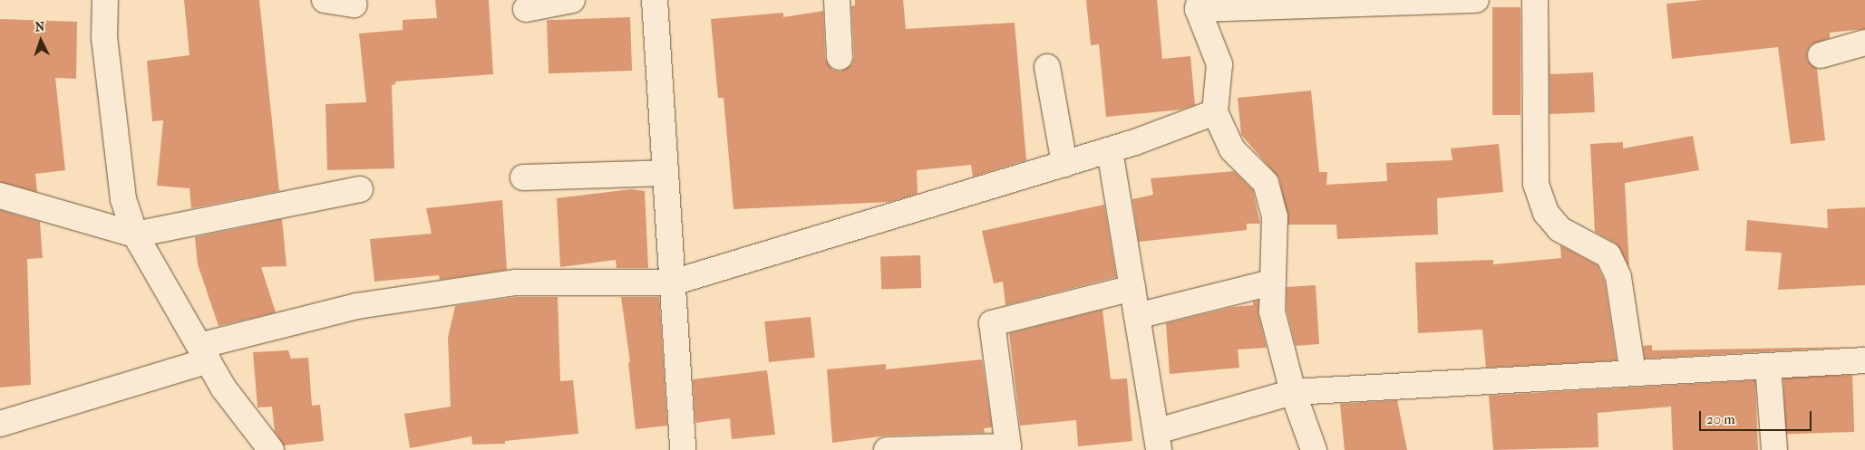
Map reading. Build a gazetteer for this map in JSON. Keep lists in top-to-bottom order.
{
  "scale_bar": "20 m",
  "north": "top"
}
